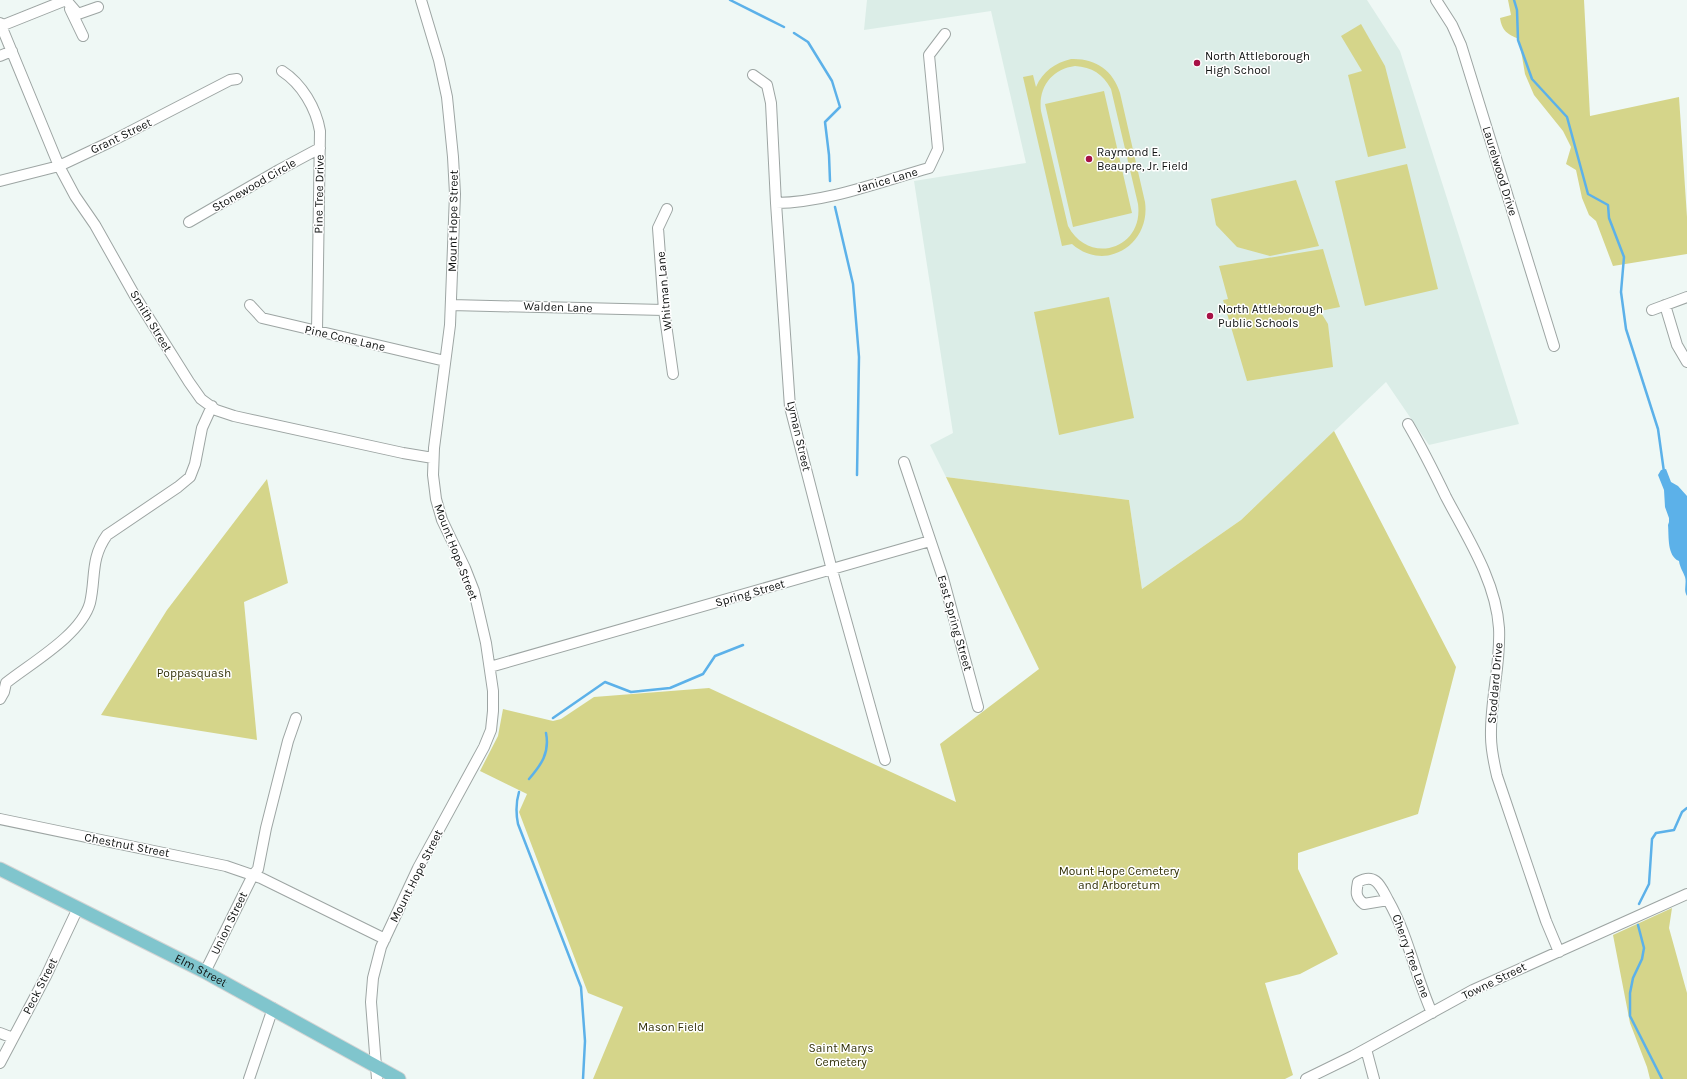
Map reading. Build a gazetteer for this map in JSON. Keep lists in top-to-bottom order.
{
  "streets": {
    "main road": ["Elm Street"],
    "street": [
      "Grant Street",
      "Laurelwood Drive",
      "Janice Lane",
      "Stonewood Circle",
      "Pine Tree Drive",
      "Mount Hope Street",
      "Whitman Lane",
      "Walden Lane",
      "Smith Street",
      "Pine Cone Lane",
      "Lyman Street",
      "Spring Street",
      "East Spring Street",
      "Stoddard Drive",
      "Chestnut Street",
      "Union Street",
      "Cherry Tree Lane",
      "Towne Street",
      "Peck Street"
    ]
  },
  "crossings": [
    ["Grant Street", "Smith Street"],
    ["Janice Lane", "Lyman Street"],
    ["Stonewood Circle", "Pine Tree Drive"],
    ["Pine Tree Drive", "Pine Cone Lane"],
    ["Mount Hope Street", "Walden Lane"],
    ["Mount Hope Street", "Smith Street"],
    ["Mount Hope Street", "Pine Cone Lane"],
    ["Mount Hope Street", "Spring Street"],
    ["Mount Hope Street", "Chestnut Street"],
    ["Mount Hope Street", "Elm Street"],
    ["Whitman Lane", "Walden Lane"],
    ["Lyman Street", "Spring Street"],
    ["Spring Street", "East Spring Street"],
    ["Stoddard Drive", "Towne Street"],
    ["Chestnut Street", "Union Street"],
    ["Union Street", "Elm Street"],
    ["Cherry Tree Lane", "Towne Street"],
    ["Elm Street", "Peck Street"]
  ],
  "parks": [
    "Poppasquash",
    "Mount Hope Cemetery and Arboretum",
    "Mason Field",
    "Saint Marys Cemetery"
  ],
  "places": ["North Attleborough High School", "Raymond E. Beaupre, Jr. Field", "North Attleborough Public Schools"]
}
